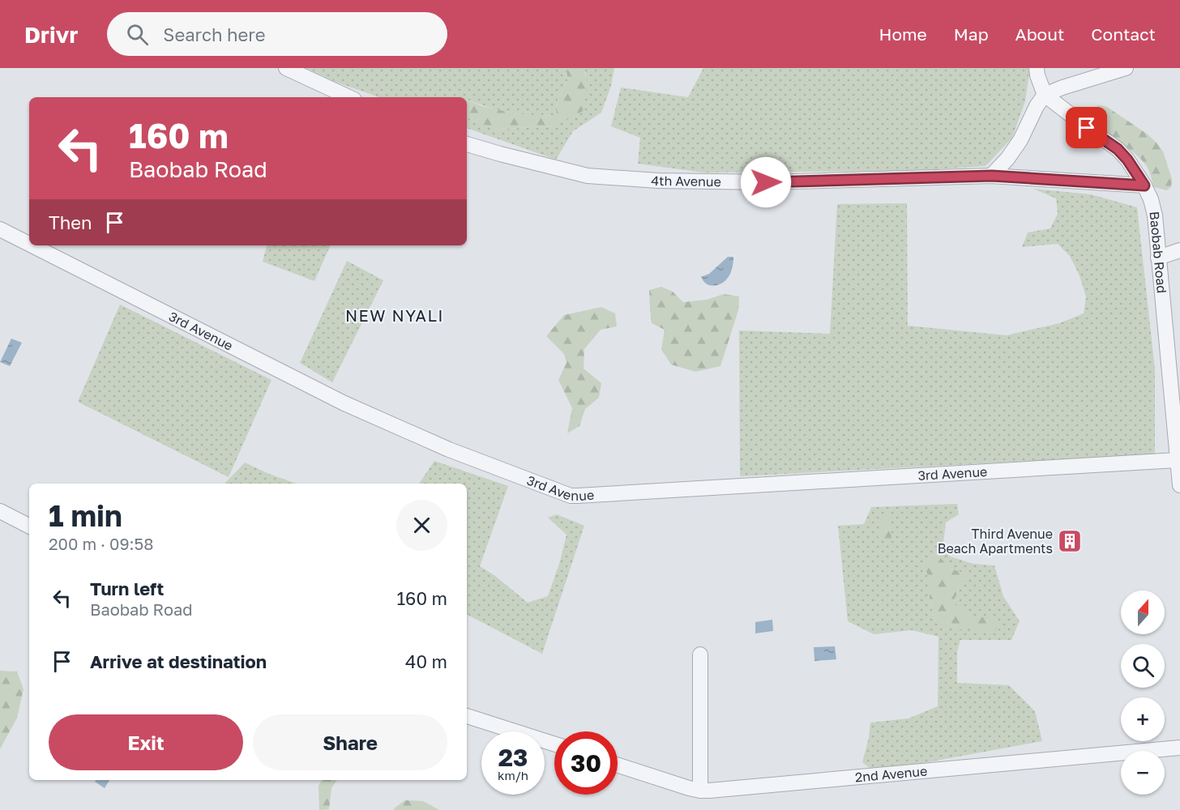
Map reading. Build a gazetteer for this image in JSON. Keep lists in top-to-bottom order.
{
  "streets": {
    "street": [
      "4th Avenue",
      "Baobab Road",
      "3rd Avenue",
      "2nd Avenue"
    ]
  },
  "crossings": [
    ["4th Avenue", "Baobab Road"],
    ["Baobab Road", "3rd Avenue"]
  ],
  "districts": ["NEW NYALI"],
  "places": {
    "building": ["Third Avenue Beach Apartments"]
  },
  "north": "top",
  "page": {
    "header": "Drivr",
    "search": "Search here",
    "nav": [
      "Home",
      "Map",
      "About",
      "Contact"
    ],
    "turn": ["160 m", "Baobab Road"],
    "then": "Then",
    "heading": ["1 min", "200 m · 09:58"],
    "list": [
      {
        "name": "Turn left",
        "note": "Baobab Road",
        "value": "160 m"
      },
      {
        "name": "Arrive at destination",
        "value": "40 m"
      }
    ],
    "map_buttons": ["+", "−"],
    "buttons": ["Exit", "Share"],
    "speed": "23 km/h",
    "limit": "30"
  }
}
